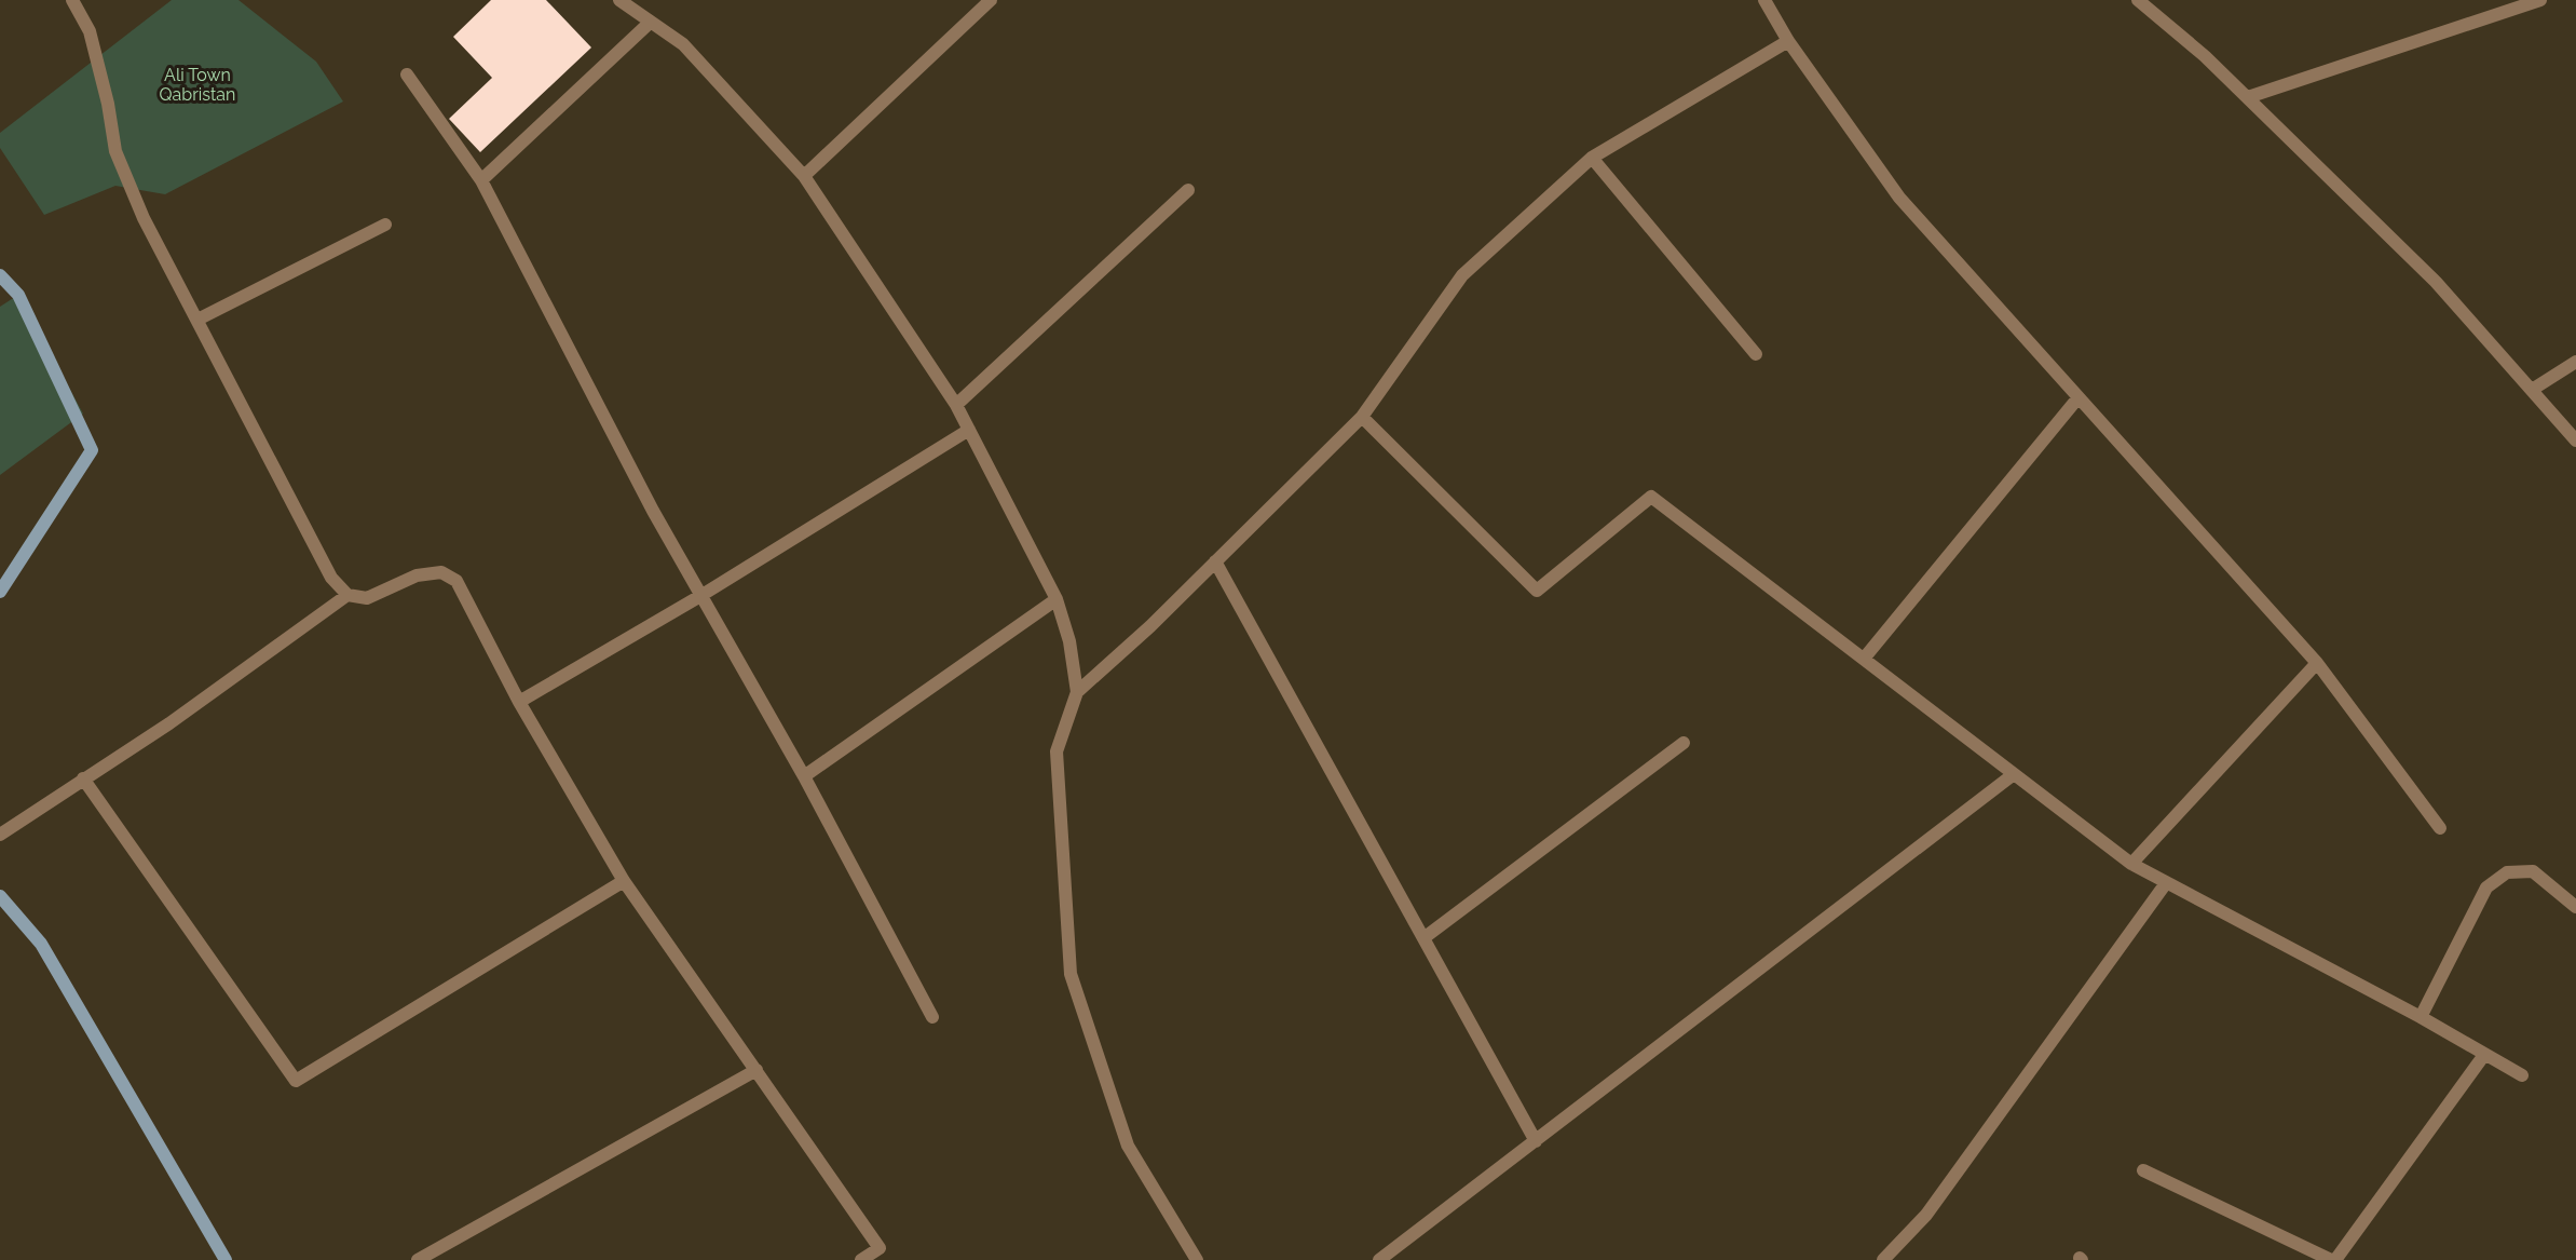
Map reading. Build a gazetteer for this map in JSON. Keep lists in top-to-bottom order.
{
  "parks": ["Ali Town Qabristan"]
}
